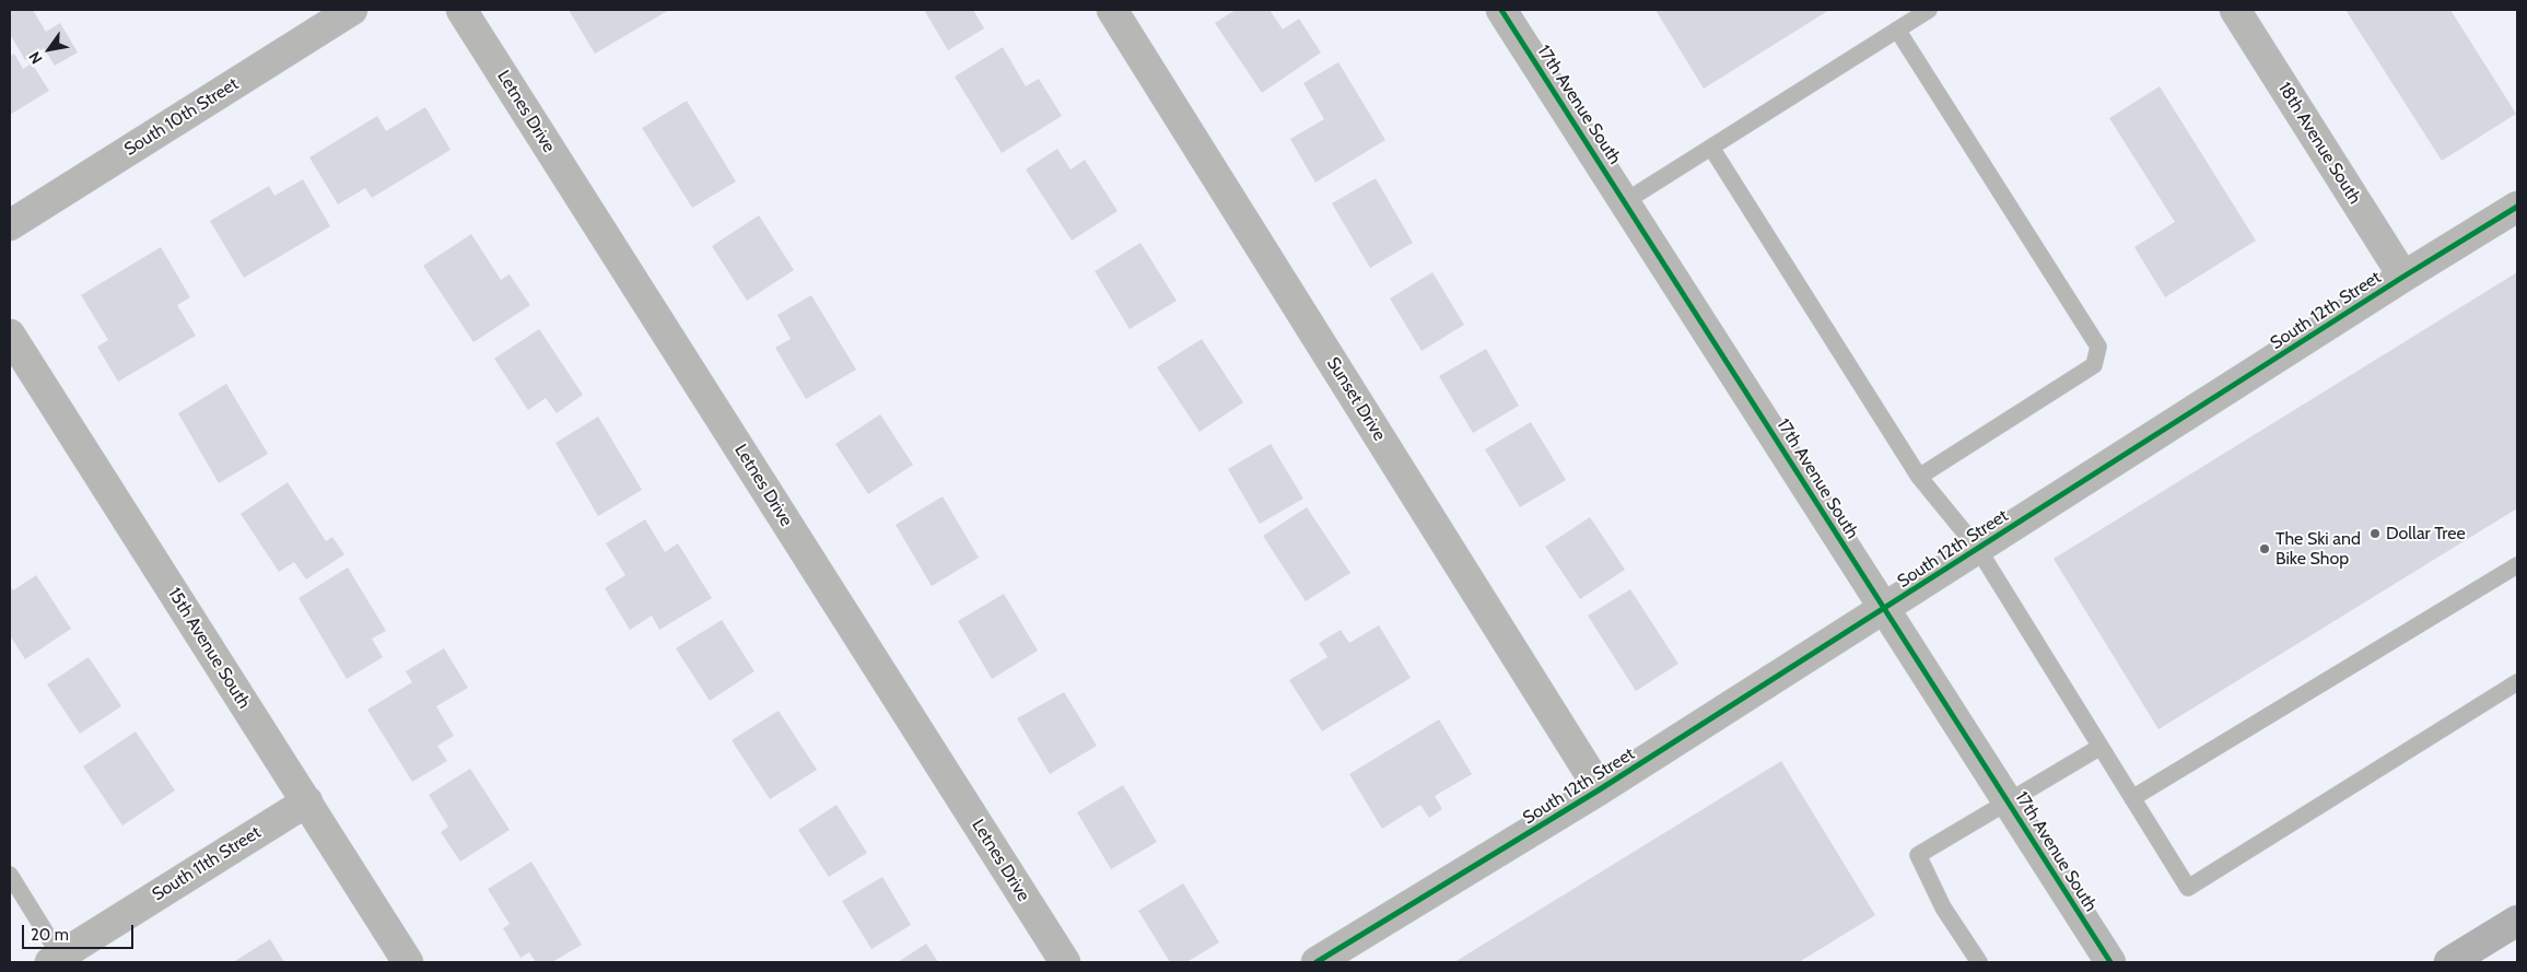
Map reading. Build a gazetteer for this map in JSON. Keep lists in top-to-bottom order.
{
  "streets": {
    "street": [
      "17th Avenue South",
      "Letnes Drive",
      "South 10th Street",
      "18th Avenue South",
      "South 12th Street",
      "Sunset Drive",
      "15th Avenue South",
      "South 11th Street"
    ]
  },
  "crossings": [
    ["17th Avenue South", "South 12th Street"],
    ["18th Avenue South", "South 12th Street"],
    ["South 12th Street", "Sunset Drive"],
    ["15th Avenue South", "South 11th Street"]
  ],
  "places": ["Dollar Tree", "The Ski and Bike Shop"],
  "scale_bar": "20 m",
  "north": "bottom left"
}
